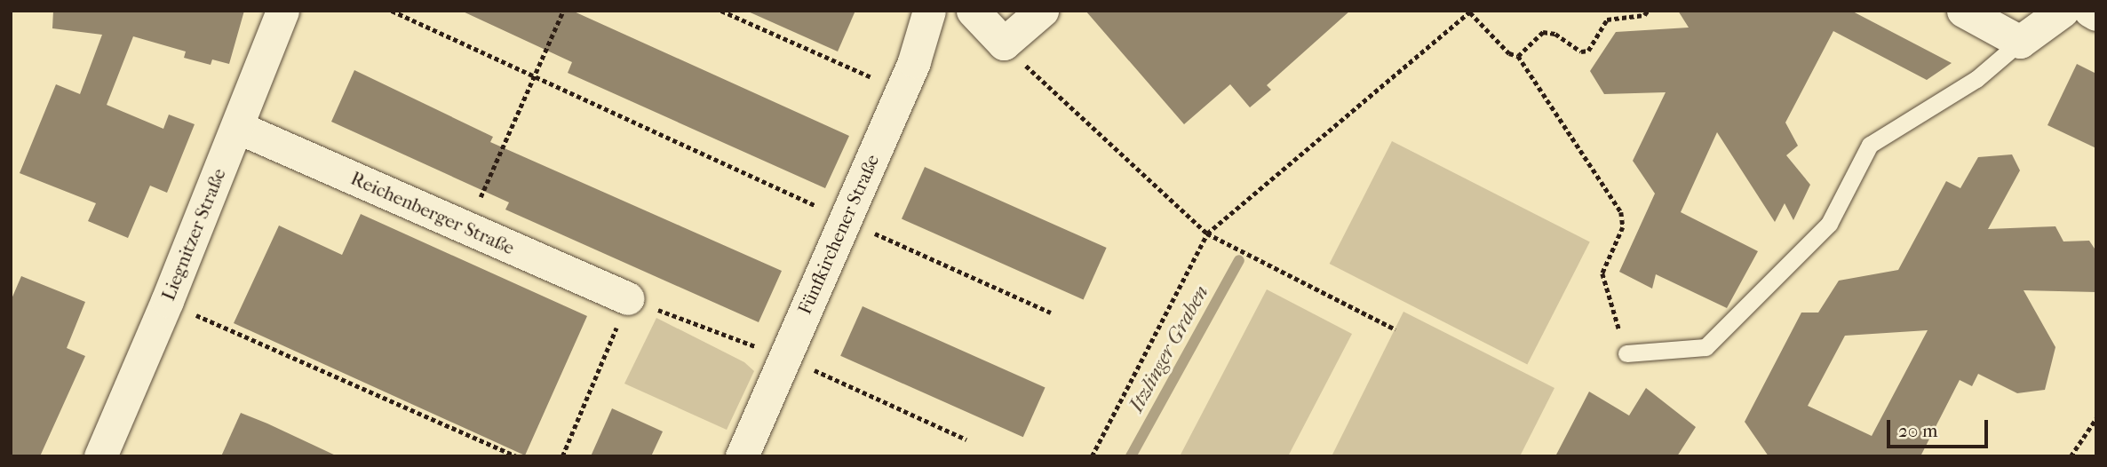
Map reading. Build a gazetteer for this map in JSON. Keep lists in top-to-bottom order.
{
  "streets": {
    "street": ["Reichenberger Straße", "Liegnitzer Straße", "Fünfkirchener Straße"]
  },
  "crossings": [
    ["Reichenberger Straße", "Liegnitzer Straße"]
  ],
  "water": ["Itzlinger Graben"],
  "scale_bar": "20 m"
}
